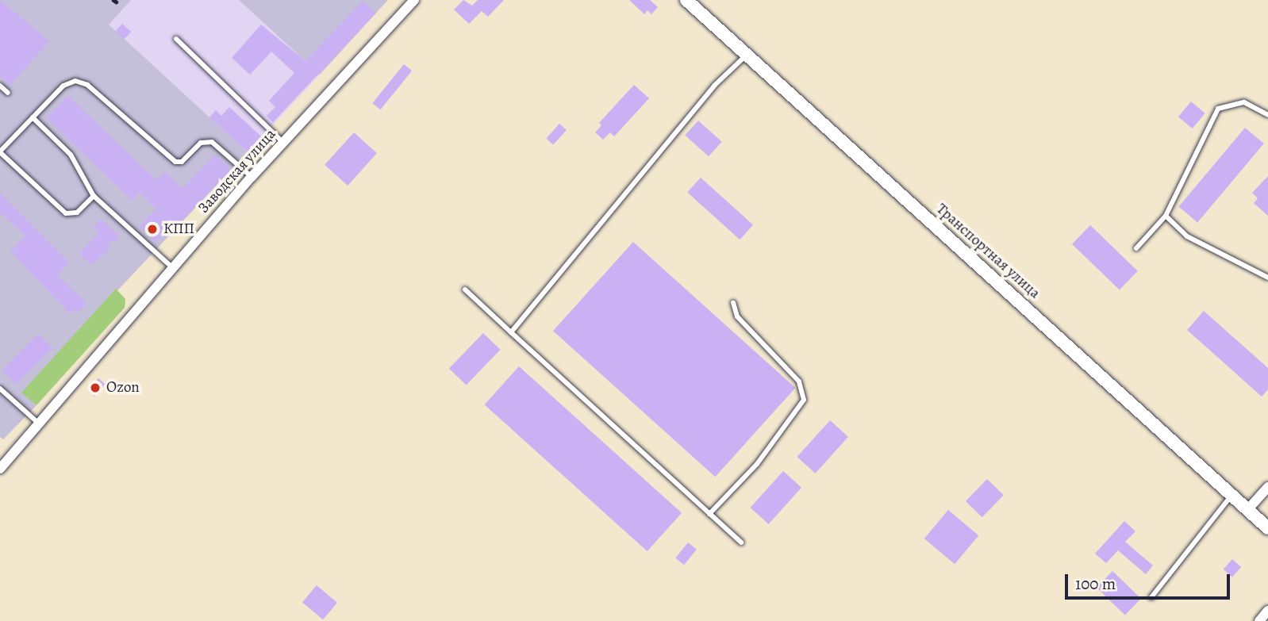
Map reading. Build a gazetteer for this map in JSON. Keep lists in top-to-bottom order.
{
  "streets": {
    "street": ["Заводская улица", "Транспортная улица"]
  },
  "places": ["КПП", "Ozon"],
  "scale_bar": "100 m"
}
